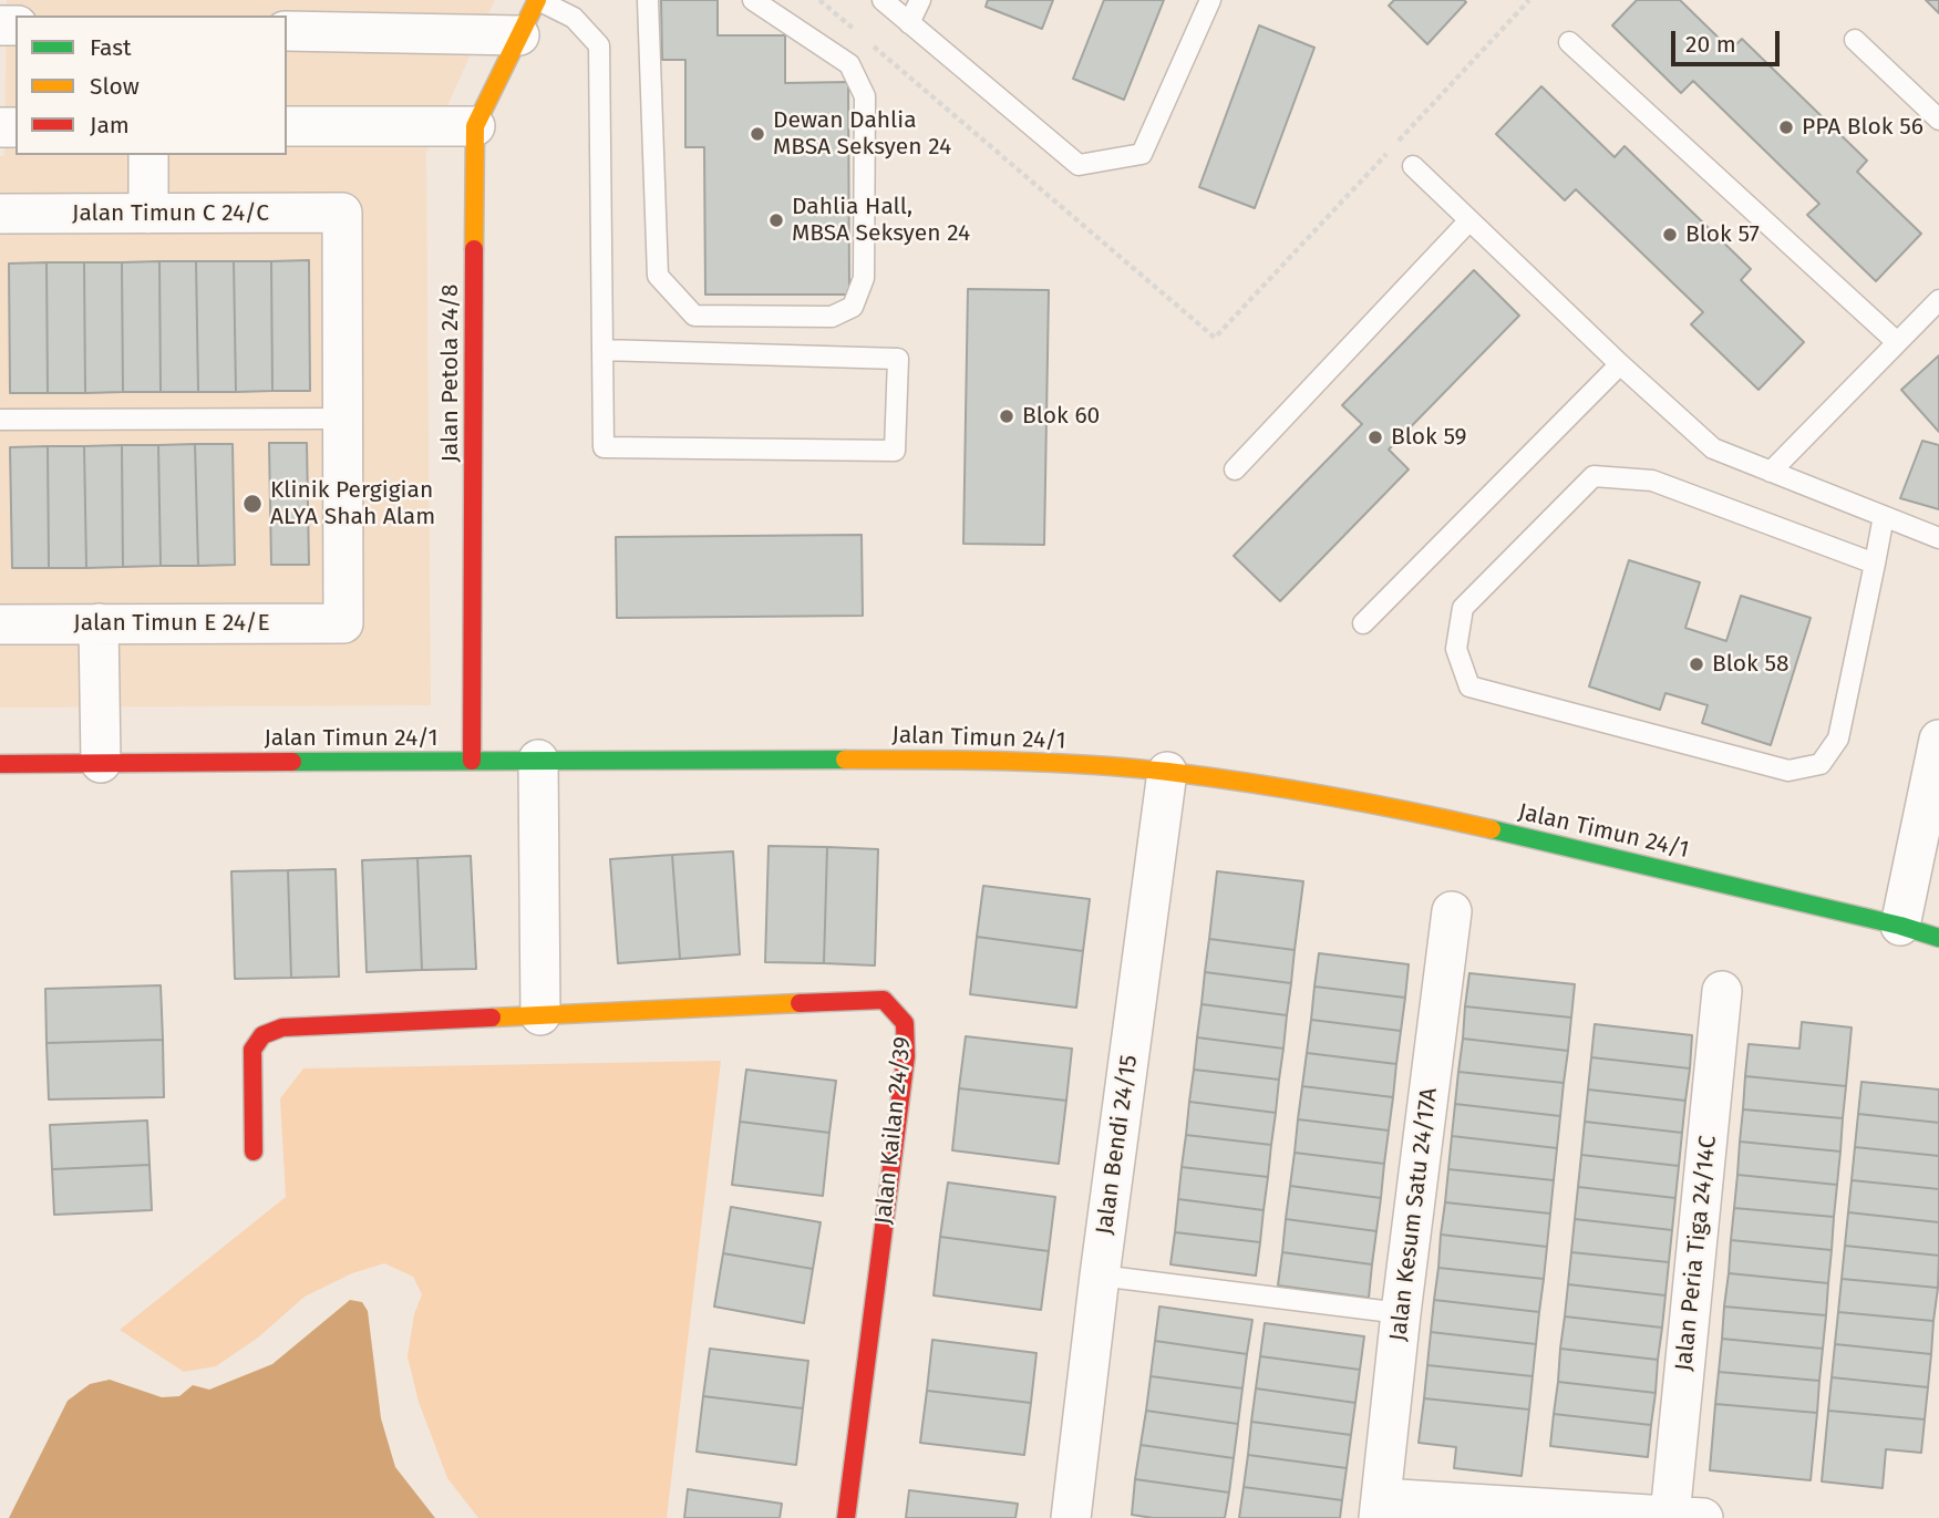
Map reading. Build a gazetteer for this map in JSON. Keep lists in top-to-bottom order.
{
  "streets": {
    "street": [
      "Jalan Timun C 24/C",
      "Jalan Petola 24/8",
      "Jalan Timun E 24/E",
      "Jalan Timun 24/1",
      "Jalan Kailan 24/39",
      "Jalan Bendi 24/15",
      "Jalan Kesum Satu 24/17A",
      "Jalan Peria Tiga 24/14C"
    ]
  },
  "crossings": [
    ["Jalan Timun C 24/C", "Jalan Timun E 24/E"],
    ["Jalan Petola 24/8", "Jalan Timun 24/1"],
    ["Jalan Timun 24/1", "Jalan Bendi 24/15"]
  ],
  "places": [
    "PPA Blok 56",
    "Dewan Dahlia MBSA Seksyen 24",
    "Dahlia Hall, MBSA Seksyen 24",
    "Blok 57",
    "Blok 60",
    "Blok 59",
    "Klinik Pergigian ALYA Shah Alam",
    "Blok 58"
  ],
  "legend": ["Fast", "Slow", "Jam"],
  "scale_bar": "20 m"
}
